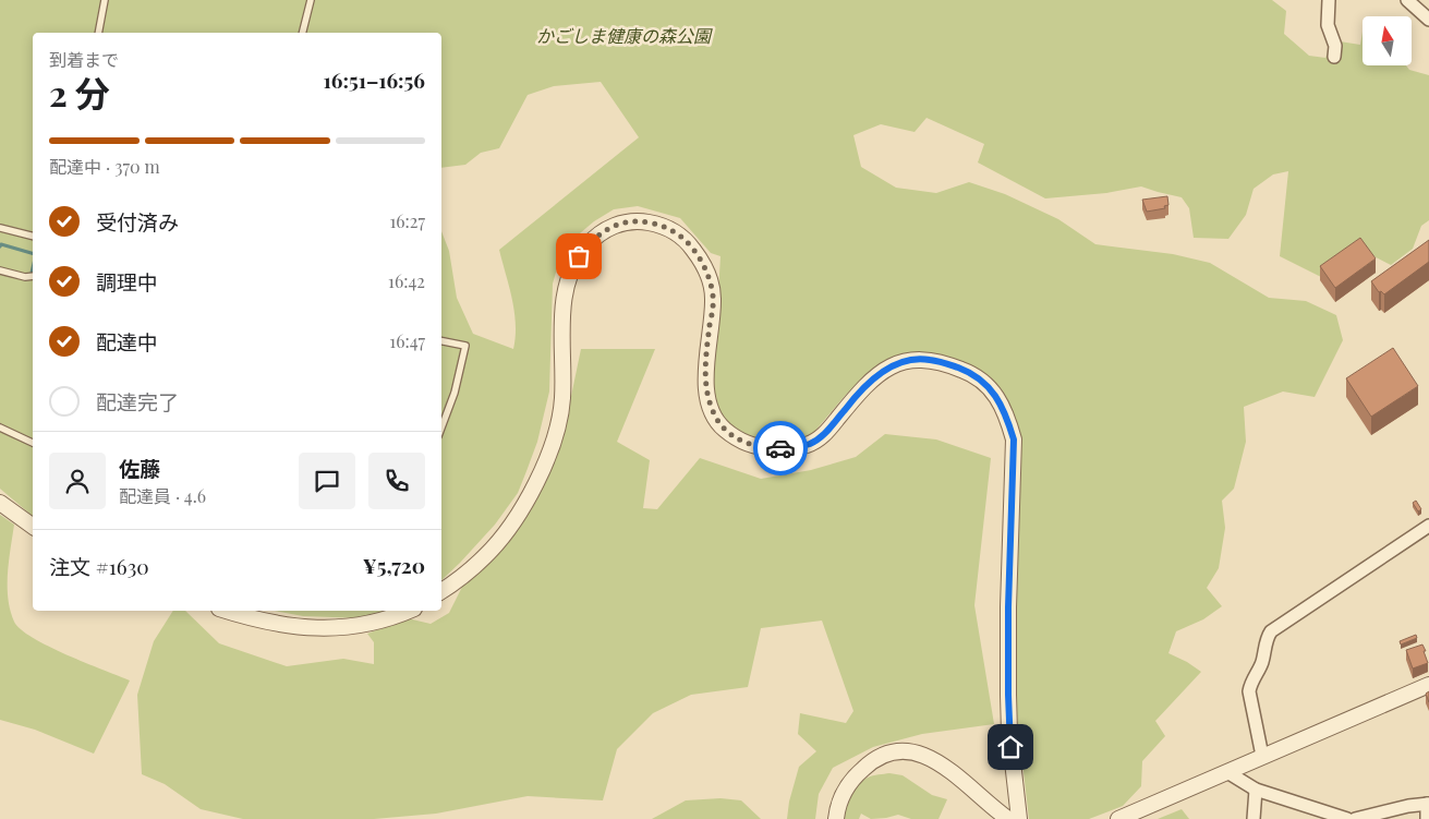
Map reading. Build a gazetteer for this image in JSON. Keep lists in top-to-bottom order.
{
  "parks": ["かごしま健康の森公園"],
  "north": "top",
  "page": {
    "heading": ["2 分", "到着まで", "16:51–16:56"],
    "panel": [
      "佐藤",
      "配達員 · 4.6",
      "注文 #1630",
      "¥5,720"
    ],
    "bar": "配達中 · 370 m",
    "list": [
      ["受付済み", "16:27"],
      ["調理中", "16:42"],
      ["配達中", "16:47"],
      "配達完了"
    ]
  }
}
